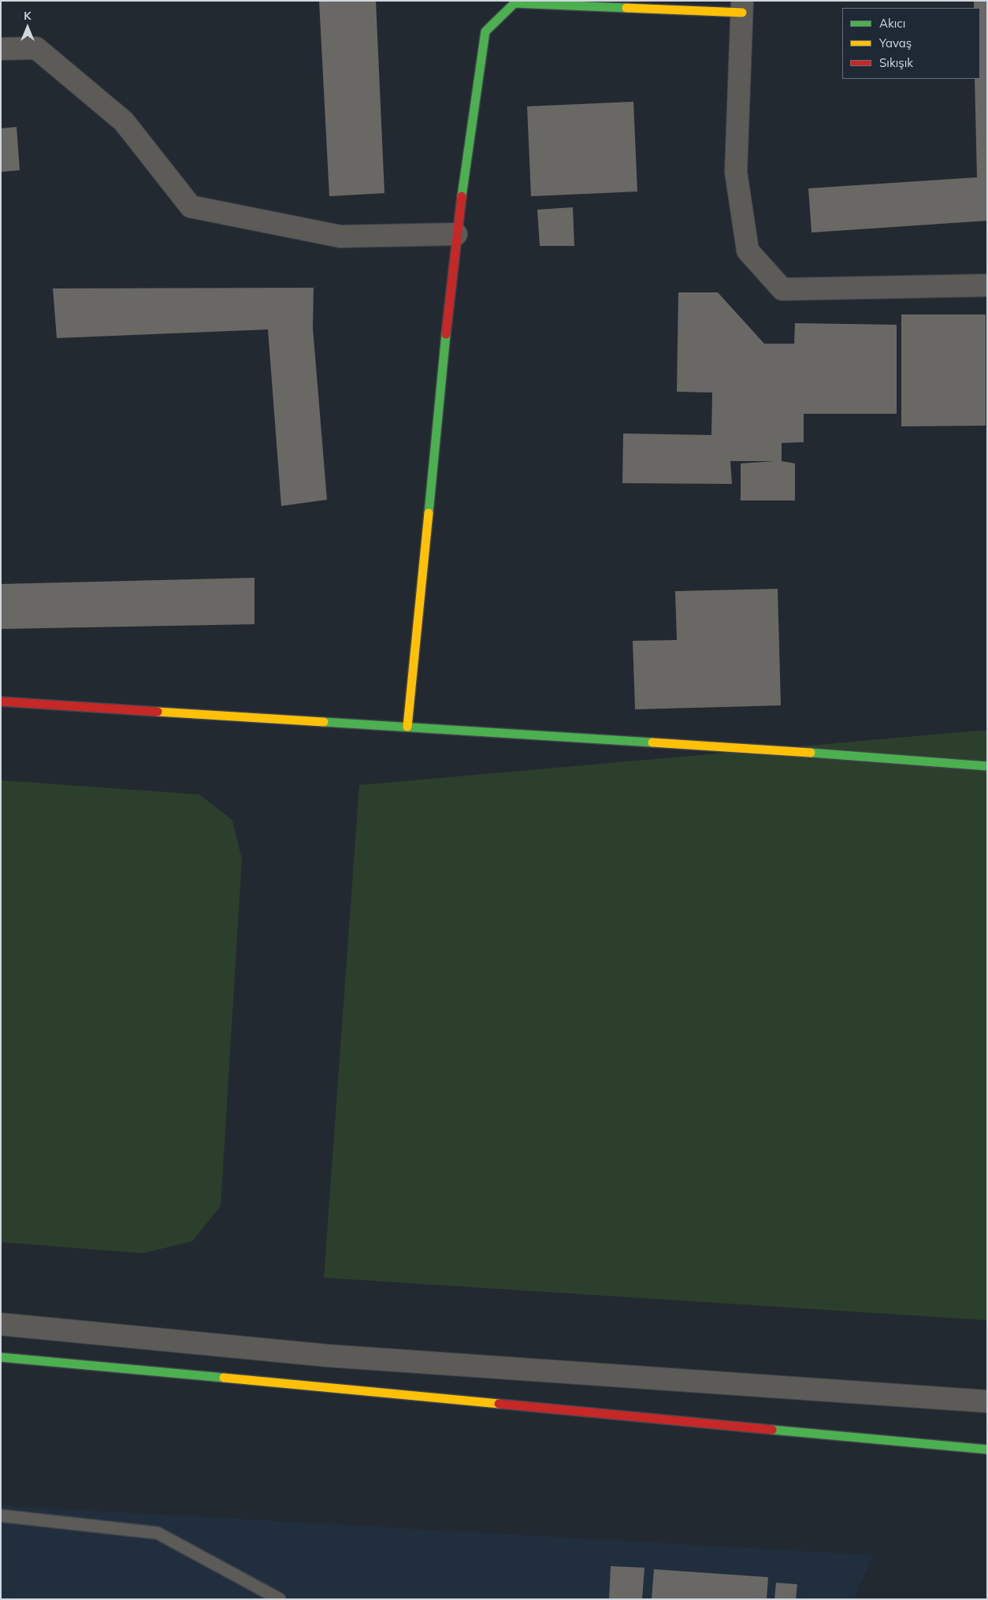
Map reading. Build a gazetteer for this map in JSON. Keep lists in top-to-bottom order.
{
  "legend": ["Akıcı", "Yavaş", "Sıkışık"],
  "north": "top"
}
